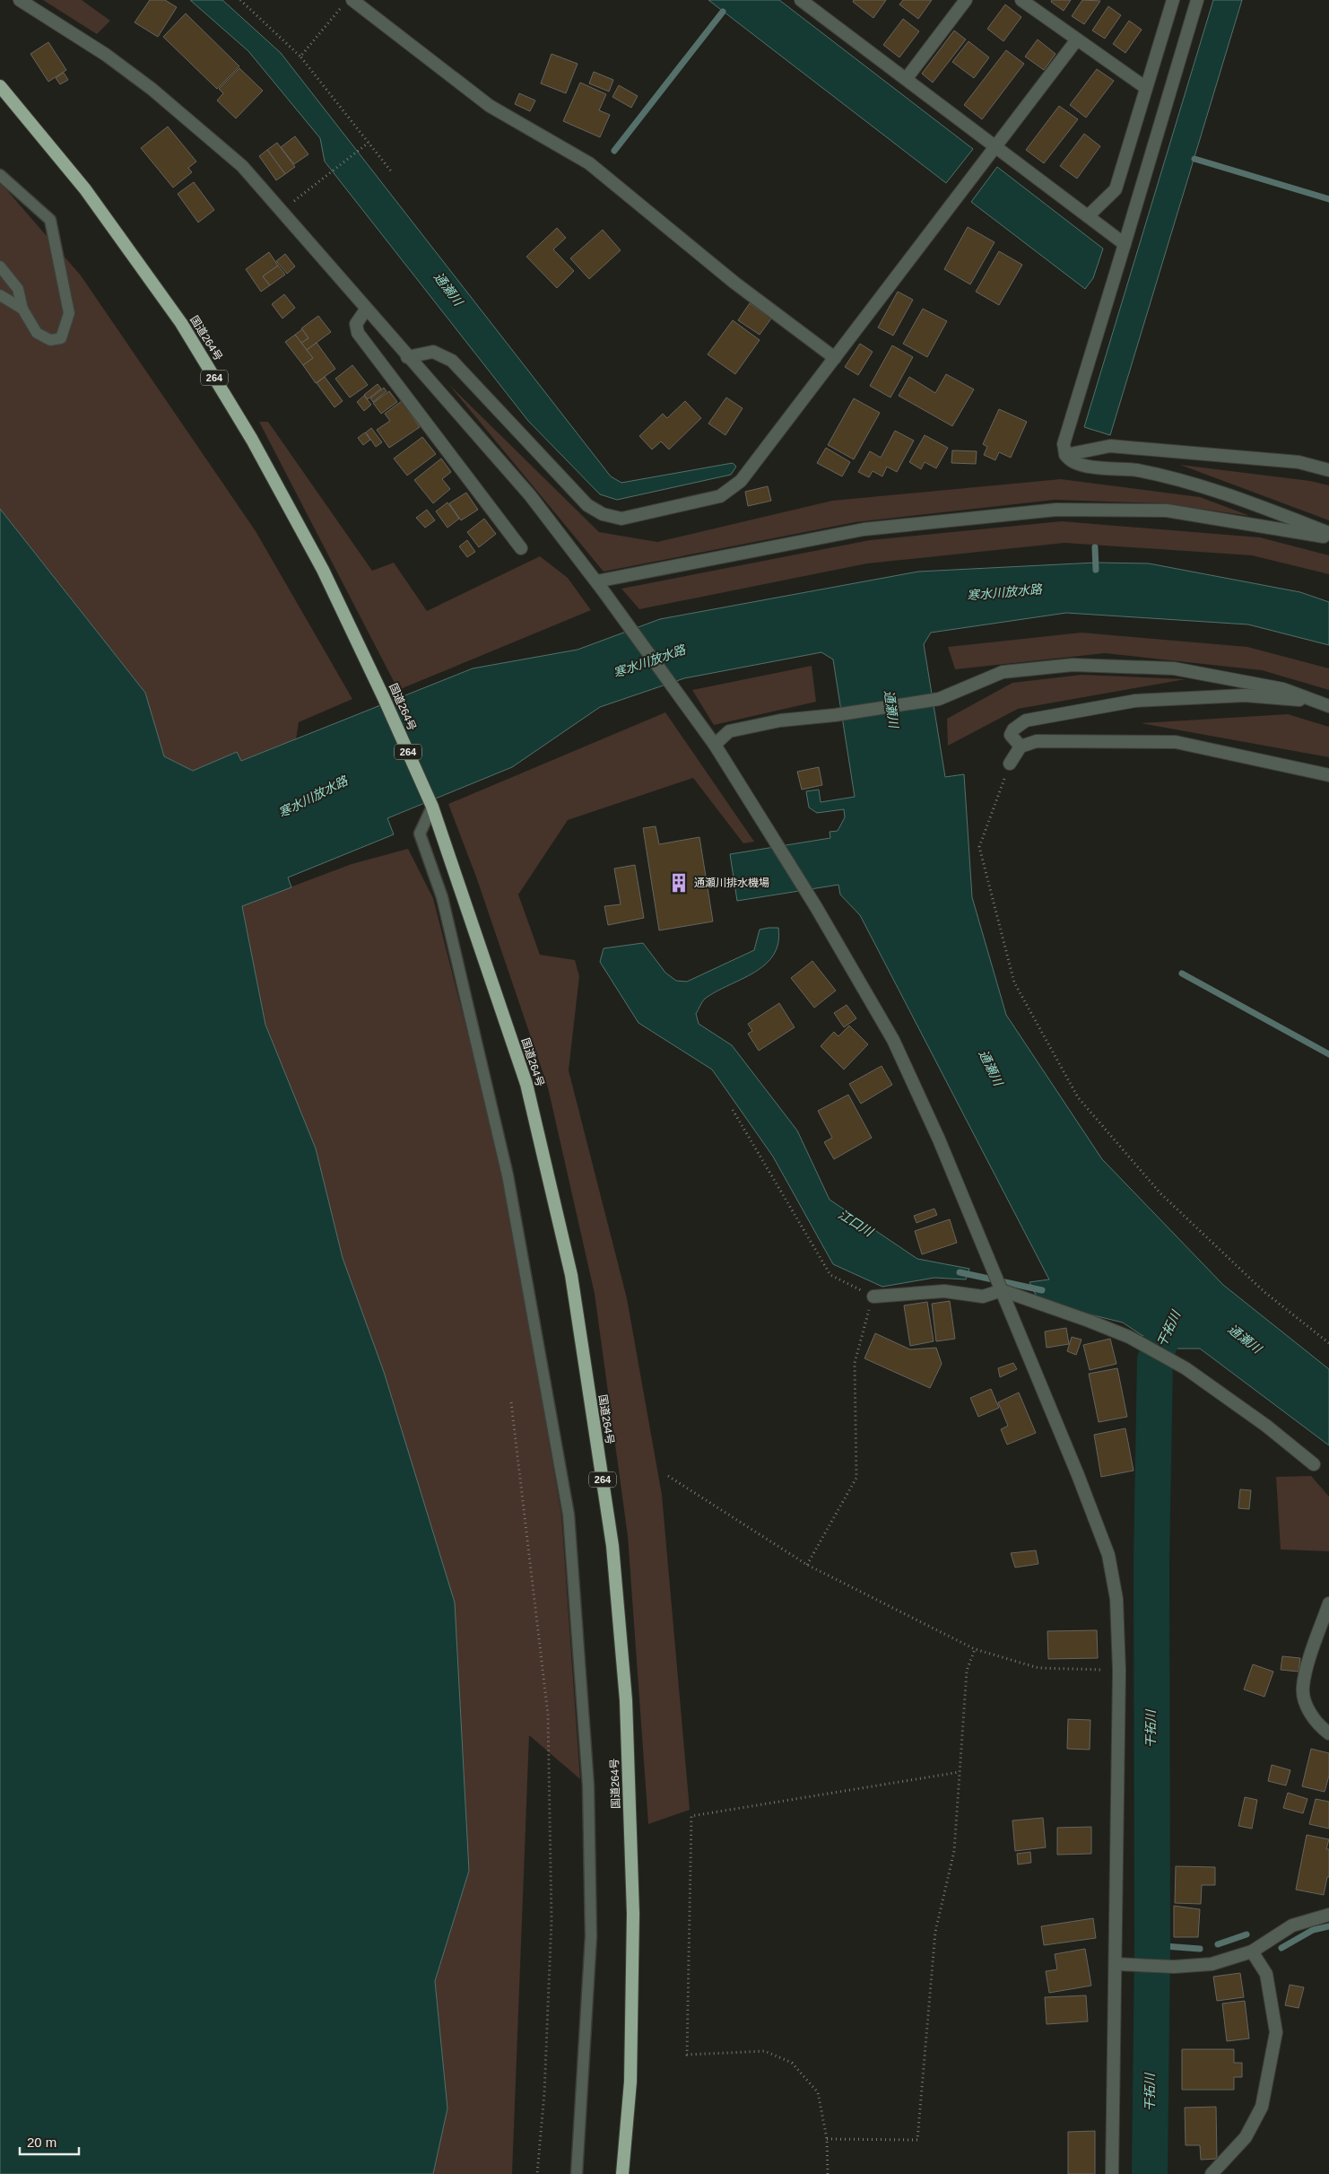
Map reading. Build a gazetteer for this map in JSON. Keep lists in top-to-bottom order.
{
  "streets": {
    "highway": ["国道264号", "264"]
  },
  "water": [
    "通瀬川",
    "寒水川放水路",
    "江口川",
    "干拓川"
  ],
  "places": {
    "building": ["通瀬川排水機場"]
  },
  "scale_bar": "20 m"
}
